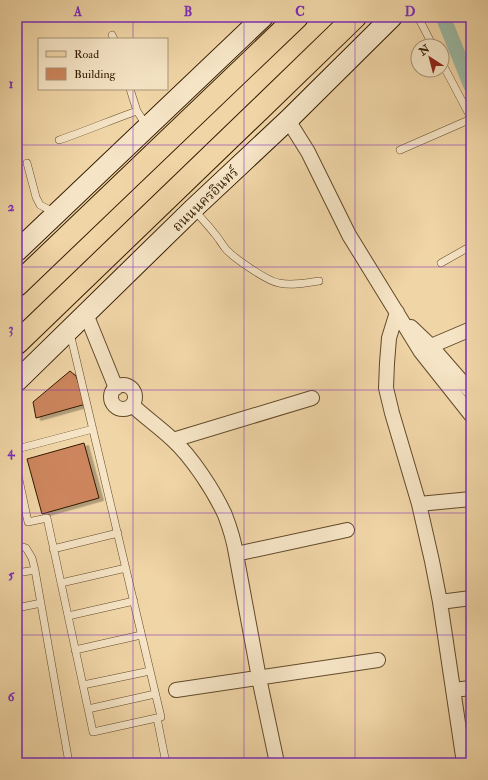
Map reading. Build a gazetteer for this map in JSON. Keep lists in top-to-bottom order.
{
  "streets": {
    "main road": ["ถนนนครอินทร์"]
  },
  "legend": ["Road", "Building"],
  "north": "top left",
  "grid": {
    "columns": [
      "A",
      "B",
      "C",
      "D"
    ],
    "rows": [
      "1",
      "2",
      "3",
      "4",
      "5",
      "6"
    ]
  }
}
